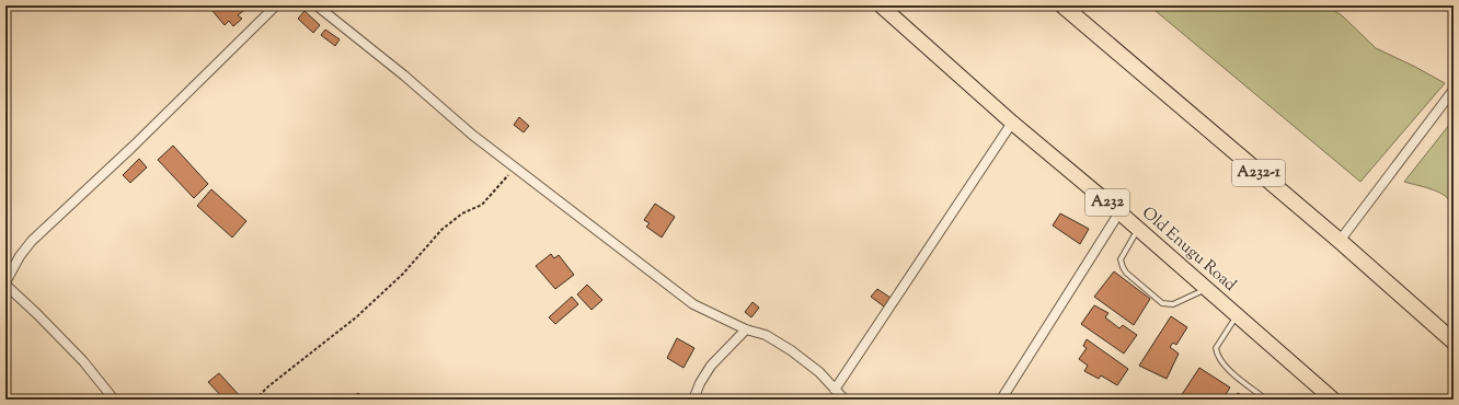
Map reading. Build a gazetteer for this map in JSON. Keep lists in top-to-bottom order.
{
  "streets": {
    "highway": ["A232-1"],
    "main road": ["A232", "Old Enugu Road"]
  }
}
